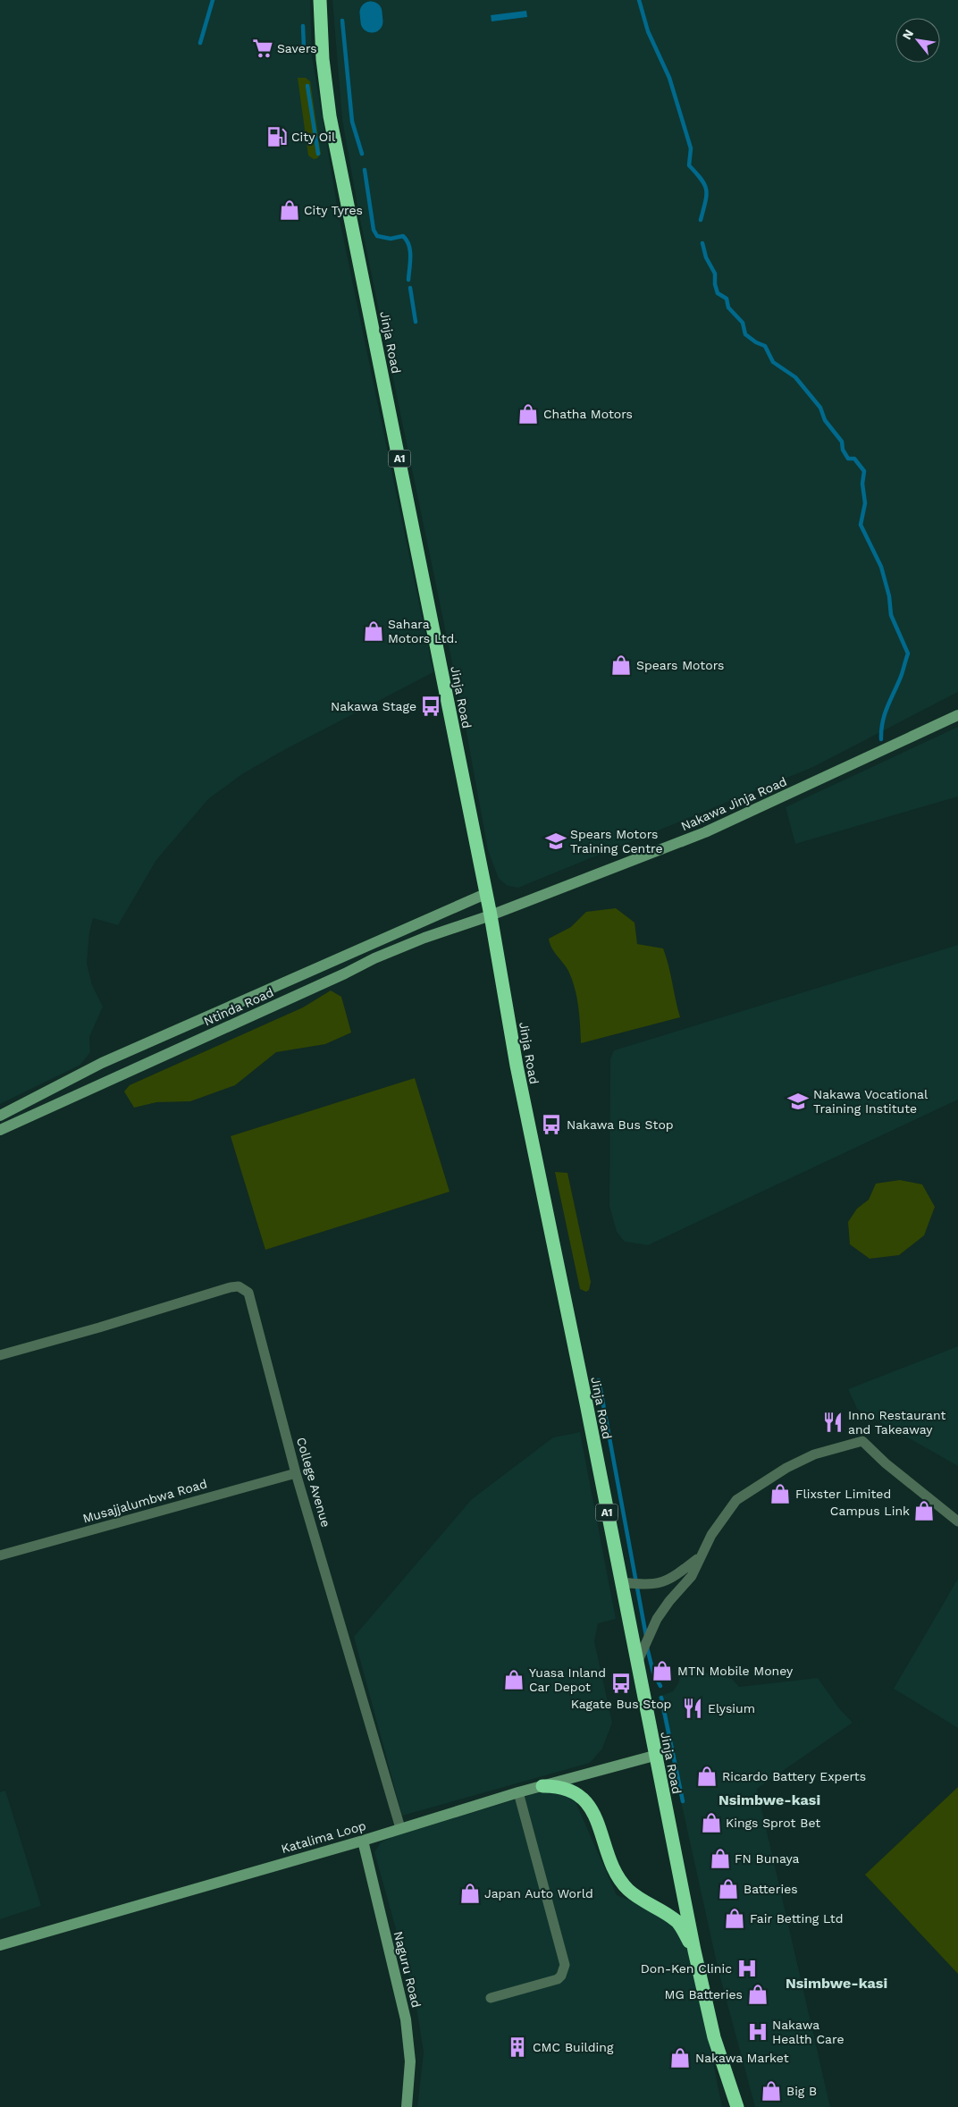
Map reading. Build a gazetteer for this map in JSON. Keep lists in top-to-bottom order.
{
  "streets": {
    "highway": ["Jinja Road", "A1"],
    "street": [
      "Nakawa Jinja Road",
      "Ntinda Road",
      "College Avenue",
      "Musajjalumbwa Road",
      "Katalima Loop",
      "Naguru Road"
    ]
  },
  "crossings": [
    ["Jinja Road", "Nakawa Jinja Road"],
    ["Jinja Road", "Ntinda Road"],
    ["Jinja Road", "Katalima Loop"],
    ["Nakawa Jinja Road", "Ntinda Road"],
    ["College Avenue", "Musajjalumbwa Road"],
    ["College Avenue", "Katalima Loop"],
    ["Katalima Loop", "Naguru Road"]
  ],
  "districts": ["Nsimbwe-kasi", "Nsimbwe-kasi"],
  "places": {
    "supermarket": ["Savers"],
    "fuel station": ["City Oil"],
    "shop": [
      "City Tyres",
      "Chatha Motors",
      "Sahara Motors Ltd.",
      "Spears Motors",
      "Flixster Limited",
      "Campus Link",
      "MTN Mobile Money",
      "Yuasa Inland Car Depot",
      "Ricardo Battery Experts",
      "Kings Sprot Bet",
      "FN Bunaya",
      "Batteries",
      "Japan Auto World",
      "Fair Betting Ltd",
      "MG Batteries",
      "Nakawa Market",
      "Big B"
    ],
    "bus stop": ["Nakawa Stage", "Nakawa Bus Stop", "Kagate Bus Stop"],
    "school or university": ["Spears Motors Training Centre", "Nakawa Vocational Training Institute"],
    "restaurant": ["Inno Restaurant and Takeaway", "Elysium"],
    "hospital": ["Don-Ken Clinic", "Nakawa Health Care"],
    "building": ["CMC Building"]
  },
  "north": "top left"
}
